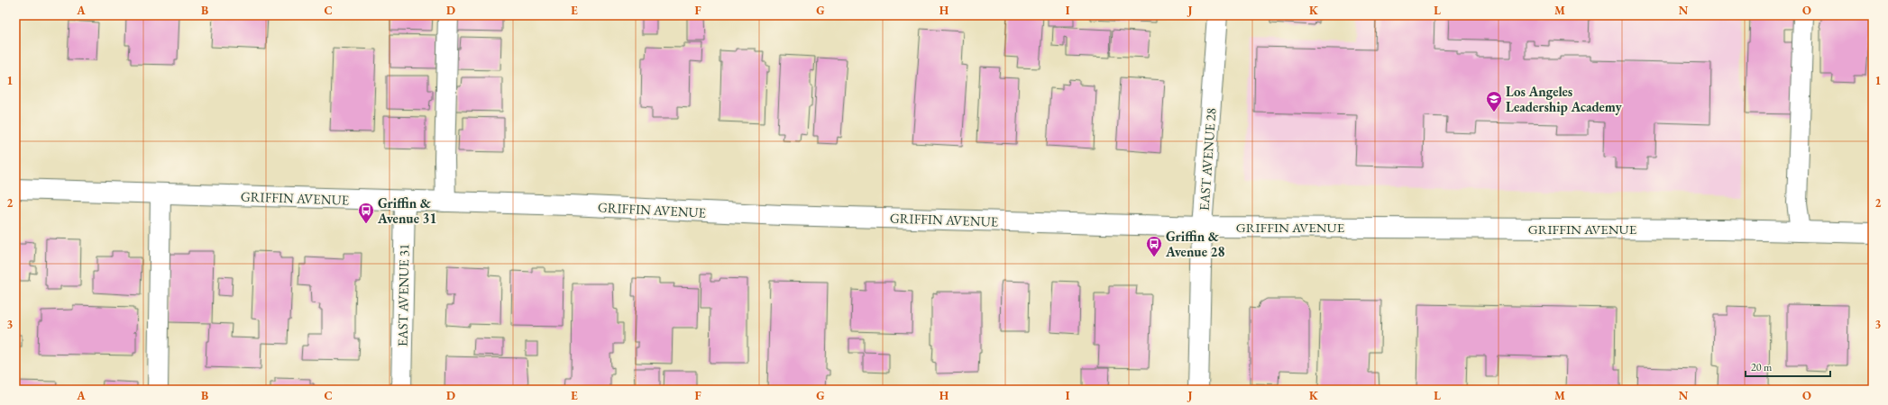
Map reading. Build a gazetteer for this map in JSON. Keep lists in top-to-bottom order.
{
  "streets": {
    "street": ["EAST AVENUE 28", "GRIFFIN AVENUE", "EAST AVENUE 31"]
  },
  "crossings": [
    ["EAST AVENUE 28", "GRIFFIN AVENUE"],
    ["GRIFFIN AVENUE", "EAST AVENUE 31"]
  ],
  "places": {
    "school or university": ["Los Angeles Leadership Academy"],
    "bus stop": ["Griffin & Avenue 31", "Griffin & Avenue 28"]
  },
  "scale_bar": "20 m",
  "grid": {
    "columns": [
      "A",
      "B",
      "C",
      "D",
      "E",
      "F",
      "G",
      "H",
      "I",
      "J",
      "K",
      "L",
      "M",
      "N",
      "O"
    ],
    "rows": ["1", "2", "3"]
  }
}
